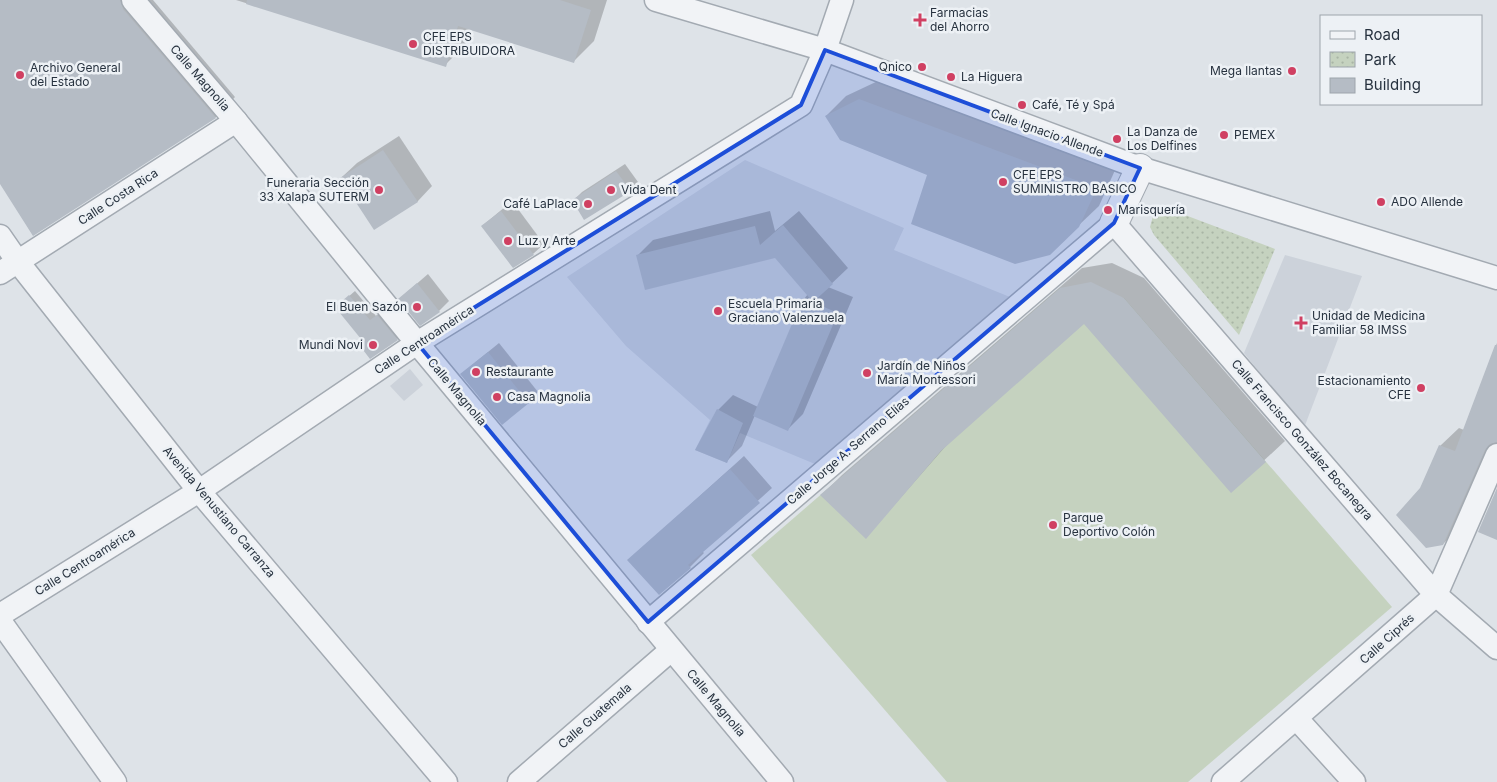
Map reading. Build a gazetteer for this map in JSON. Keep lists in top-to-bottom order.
{
  "streets": {
    "street": [
      "Calle Magnolia",
      "Calle Ignacio Allende",
      "Calle Costa Rica",
      "Calle Centroamérica",
      "Calle Francisco González Bocanegra",
      "Calle Jorge A. Serrano Elías",
      "Avenida Venustiano Carranza",
      "Calle Ciprés",
      "Calle Guatemala"
    ]
  },
  "crossings": [
    ["Calle Magnolia", "Calle Costa Rica"],
    ["Calle Magnolia", "Calle Centroamérica"],
    ["Calle Magnolia", "Calle Jorge A. Serrano Elías"],
    ["Calle Magnolia", "Calle Guatemala"],
    ["Calle Ignacio Allende", "Calle Centroamérica"],
    ["Calle Ignacio Allende", "Calle Jorge A. Serrano Elías"],
    ["Calle Costa Rica", "Avenida Venustiano Carranza"],
    ["Calle Centroamérica", "Avenida Venustiano Carranza"],
    ["Calle Francisco González Bocanegra", "Calle Jorge A. Serrano Elías"],
    ["Calle Francisco González Bocanegra", "Calle Ciprés"]
  ],
  "places": {
    "health": ["Farmacias del Ahorro", "Unidad de Medicina Familiar 58 IMSS"],
    "other": [
      "CFE EPS DISTRIBUIDORA",
      "Qnico",
      "Mega llantas",
      "Archivo General del Estado",
      "La Higuera",
      "Café, Té y Spá",
      "PEMEX",
      "La Danza de Los Delfines",
      "CFE EPS SUMINISTRO BASICO",
      "Funeraria Sección 33 Xalapa SUTERM",
      "Vida Dent",
      "ADO Allende",
      "Café LaPlace",
      "Marisquería",
      "Luz y Arte",
      "El Buen Sazón",
      "Escuela Primaria Graciano Valenzuela",
      "Mundi Novi",
      "Restaurante",
      "Jardín de Niños María Montessori",
      "Estacionamiento CFE",
      "Casa Magnolia",
      "Parque Deportivo Colón"
    ]
  },
  "legend": ["Road", "Park", "Building"]
}
